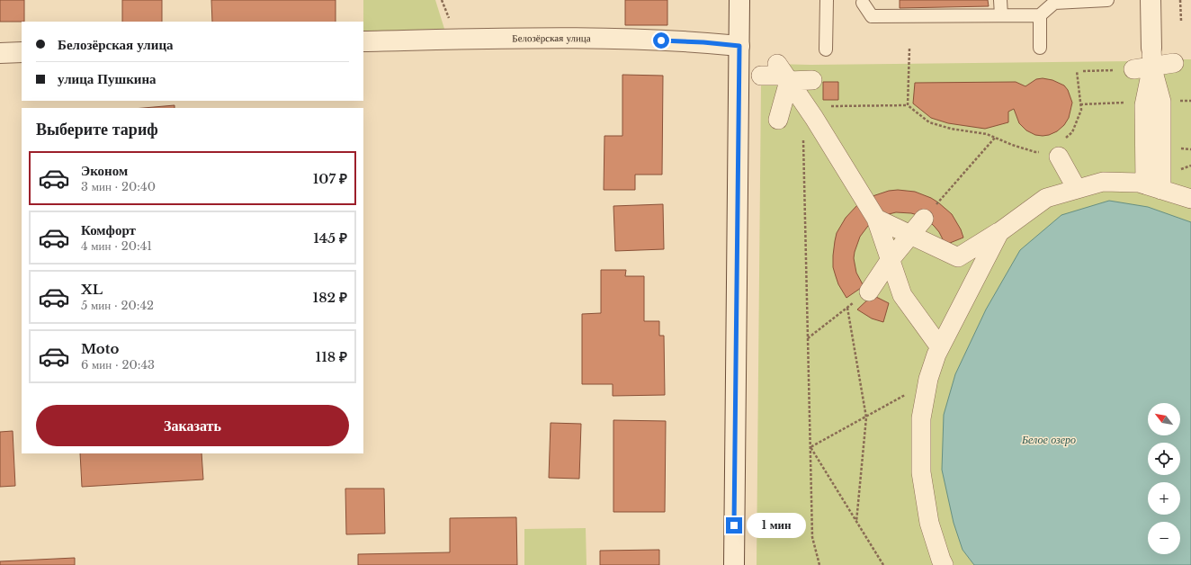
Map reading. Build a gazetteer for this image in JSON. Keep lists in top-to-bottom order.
{
  "streets": {
    "main road": ["Белозёрская улица"]
  },
  "water": ["Белое озеро"],
  "north": "top left",
  "page": {
    "banner": ["Белозёрская улица", "улица Пушкина"],
    "heading": "Выберите тариф",
    "list": [
      {
        "name": "Эконом",
        "note": "3 мин · 20:40",
        "value": "107 ₽"
      },
      {
        "name": "Комфорт",
        "note": "4 мин · 20:41",
        "value": "145 ₽"
      },
      {
        "name": "XL",
        "note": "5 мин · 20:42",
        "value": "182 ₽"
      },
      {
        "name": "Moto",
        "note": "6 мин · 20:43",
        "value": "118 ₽"
      }
    ],
    "buttons": "Заказать",
    "map_buttons": ["+", "−"],
    "bubble": "1 мин"
  }
}
